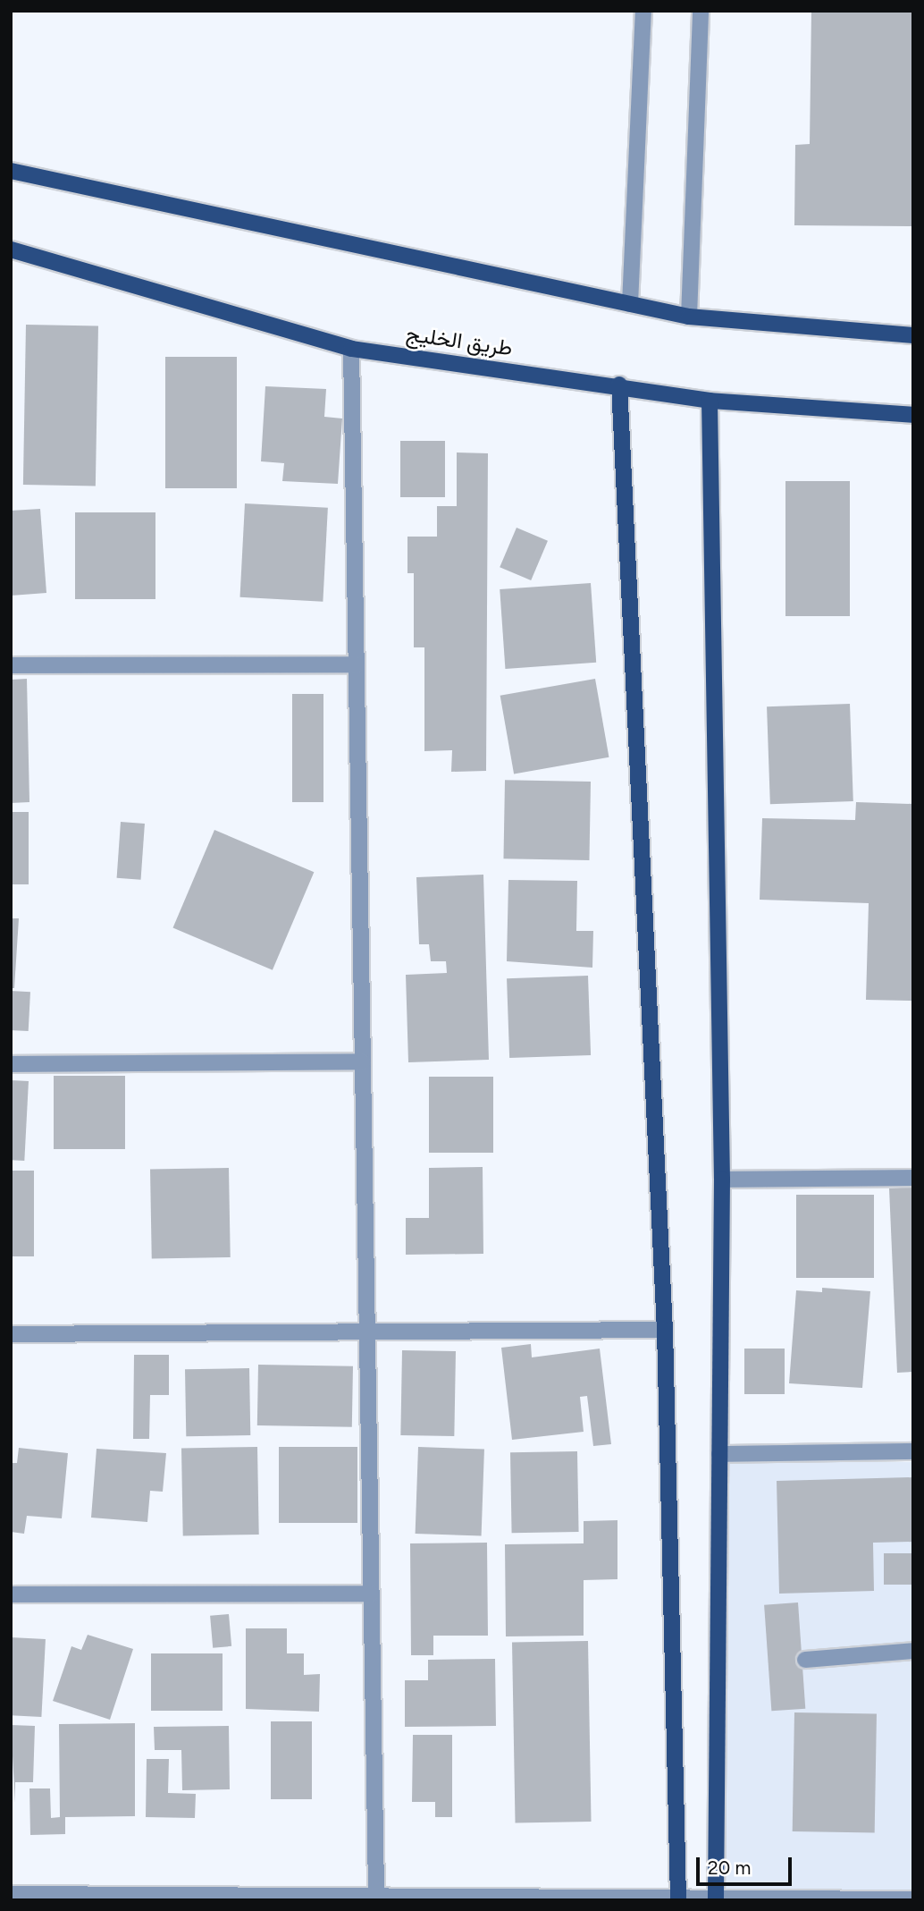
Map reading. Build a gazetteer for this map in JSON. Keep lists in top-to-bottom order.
{
  "streets": {
    "main road": ["طريق الخليج"]
  },
  "scale_bar": "20 m"
}
